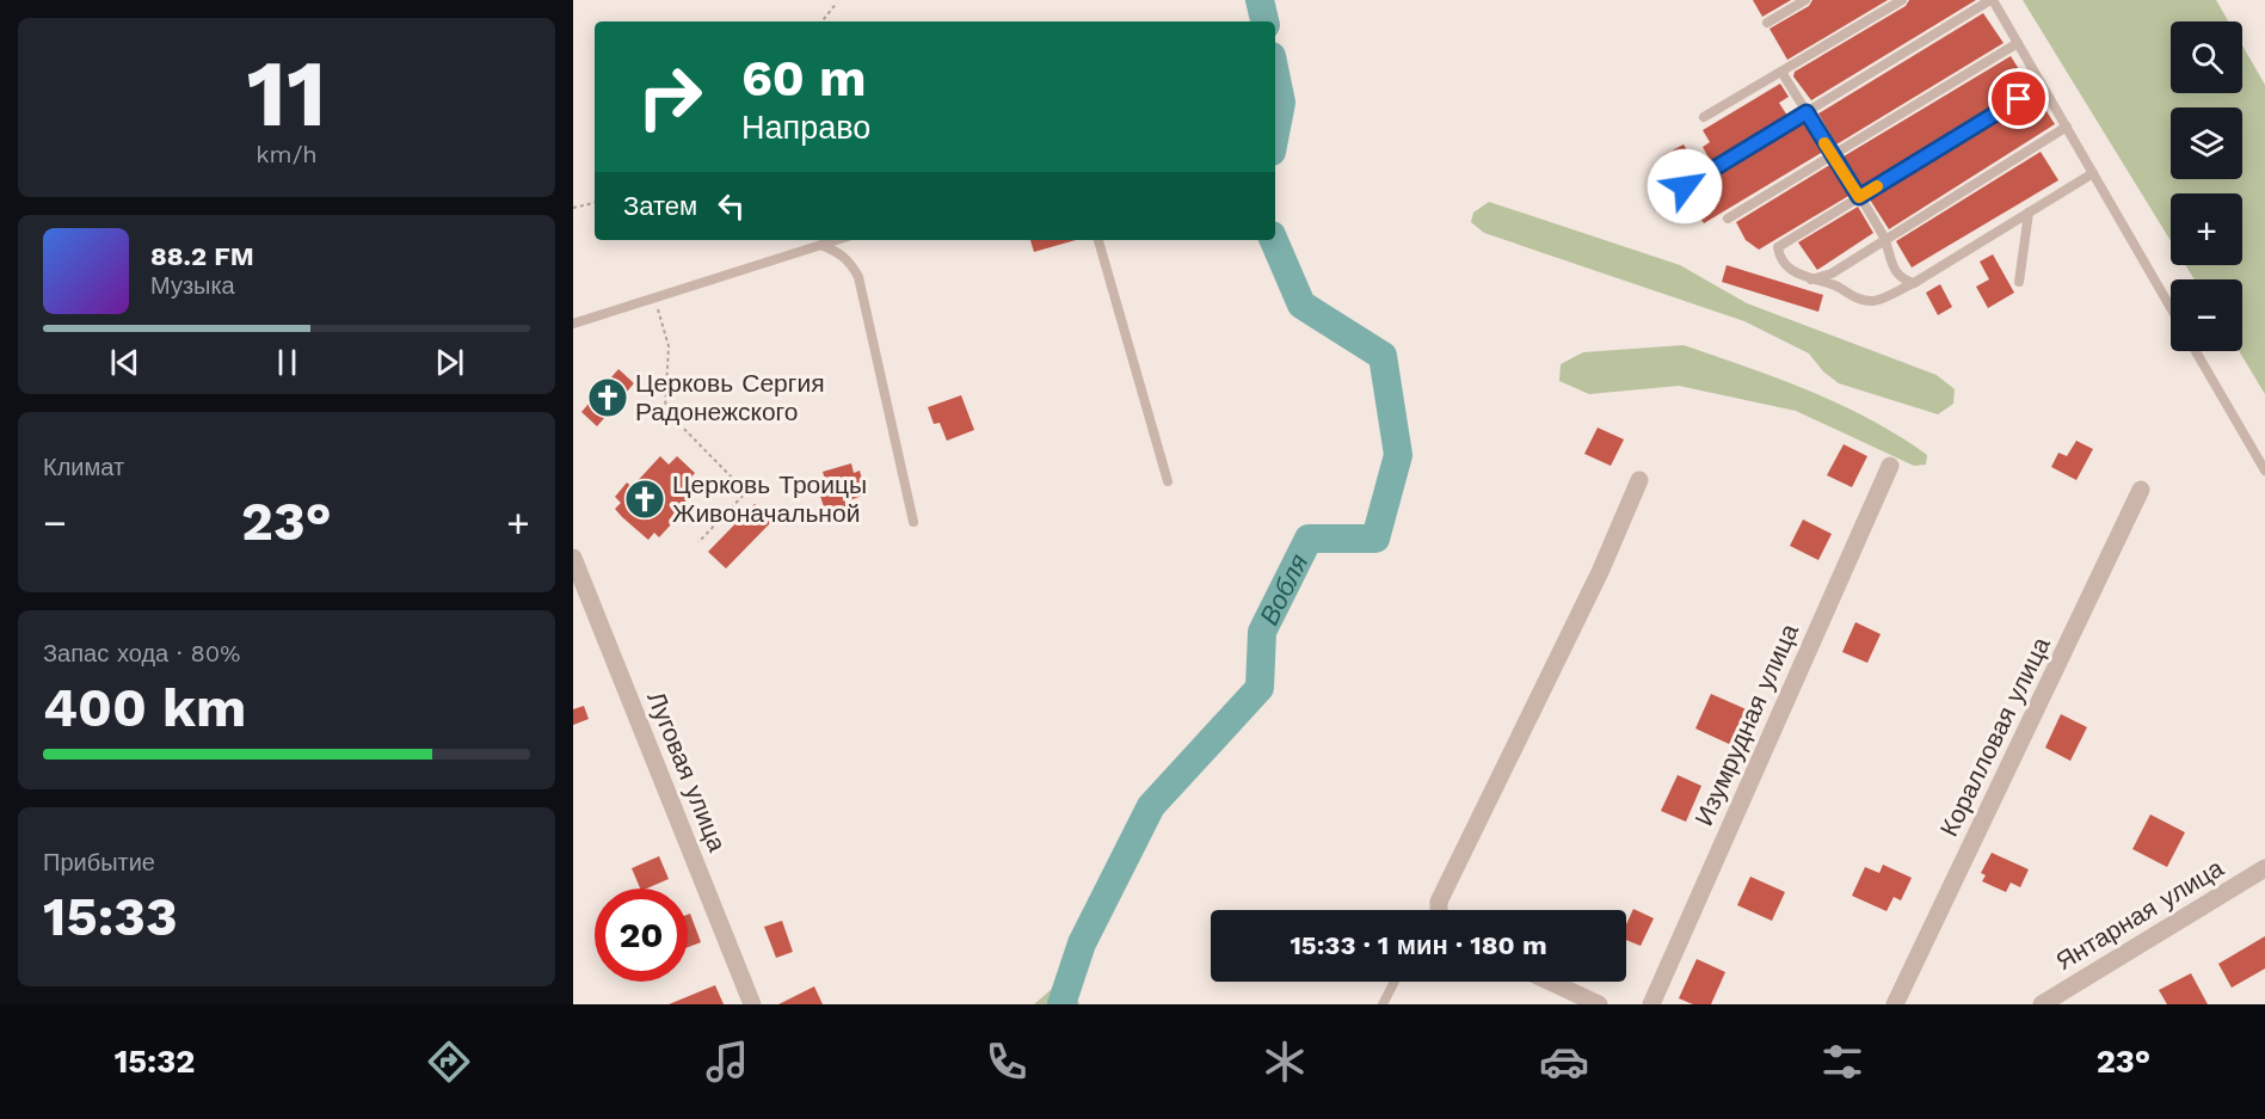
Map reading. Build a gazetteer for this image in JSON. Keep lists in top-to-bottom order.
{
  "streets": {
    "street": [
      "Изумрудная улица",
      "Коралловая улица",
      "Луговая улица",
      "Янтарная улица"
    ]
  },
  "water": ["Вобля"],
  "places": {
    "church": ["Церковь Сергия Радонежского", "Церковь Троицы Живоначальной"]
  },
  "page": {
    "tile": [
      ["11", "km/h"],
      "Климат",
      ["Запас хода · 80%", "400 km"],
      ["Прибытие", "15:33"]
    ],
    "map_buttons": ["+", "−"],
    "turn": ["60 m", "Направо"],
    "then": "Затем",
    "song": ["88.2 FM", "Музыка"],
    "heat": ["−", "23°", "+"],
    "limit": "20",
    "trip": "15:33 · 1 мин · 180 m",
    "tabs": ["15:32", "23°"]
  }
}
